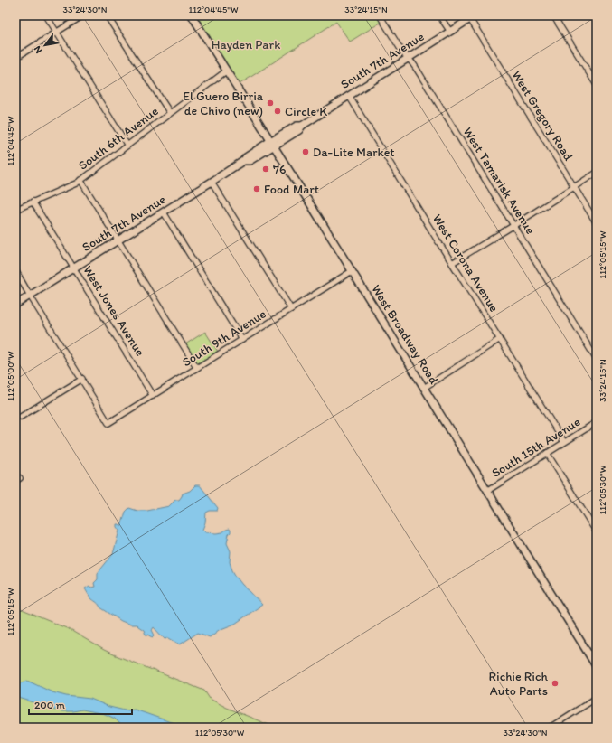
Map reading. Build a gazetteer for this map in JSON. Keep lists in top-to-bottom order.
{
  "streets": {
    "main road": ["South 7th Avenue", "West Broadway Road"],
    "street": [
      "West Gregory Road",
      "South 6th Avenue",
      "West Tamarisk Avenue",
      "West Corona Avenue",
      "West Jones Avenue",
      "South 9th Avenue",
      "South 15th Avenue"
    ]
  },
  "crossings": [
    ["South 7th Avenue", "West Gregory Road"],
    ["South 7th Avenue", "West Tamarisk Avenue"],
    ["South 7th Avenue", "West Corona Avenue"],
    ["South 7th Avenue", "West Jones Avenue"],
    ["South 7th Avenue", "West Broadway Road"],
    ["South 6th Avenue", "West Jones Avenue"],
    ["South 6th Avenue", "West Broadway Road"],
    ["West Corona Avenue", "South 15th Avenue"],
    ["West Jones Avenue", "South 9th Avenue"],
    ["West Broadway Road", "South 9th Avenue"],
    ["West Broadway Road", "South 15th Avenue"]
  ],
  "parks": ["Hayden Park"],
  "places": [
    "El Guero Birria de Chivo (new)",
    "Circle K",
    "Da-Lite Market",
    "76",
    "Food Mart",
    "Richie Rich Auto Parts"
  ],
  "scale_bar": "200 m",
  "north": "bottom left",
  "coordinates": [
    "33°24'30\"N",
    "112°04'45\"W",
    "33°24'15\"N",
    "112°05'15\"W",
    "112°05'00\"W",
    "112°05'30\"W"
  ]
}
